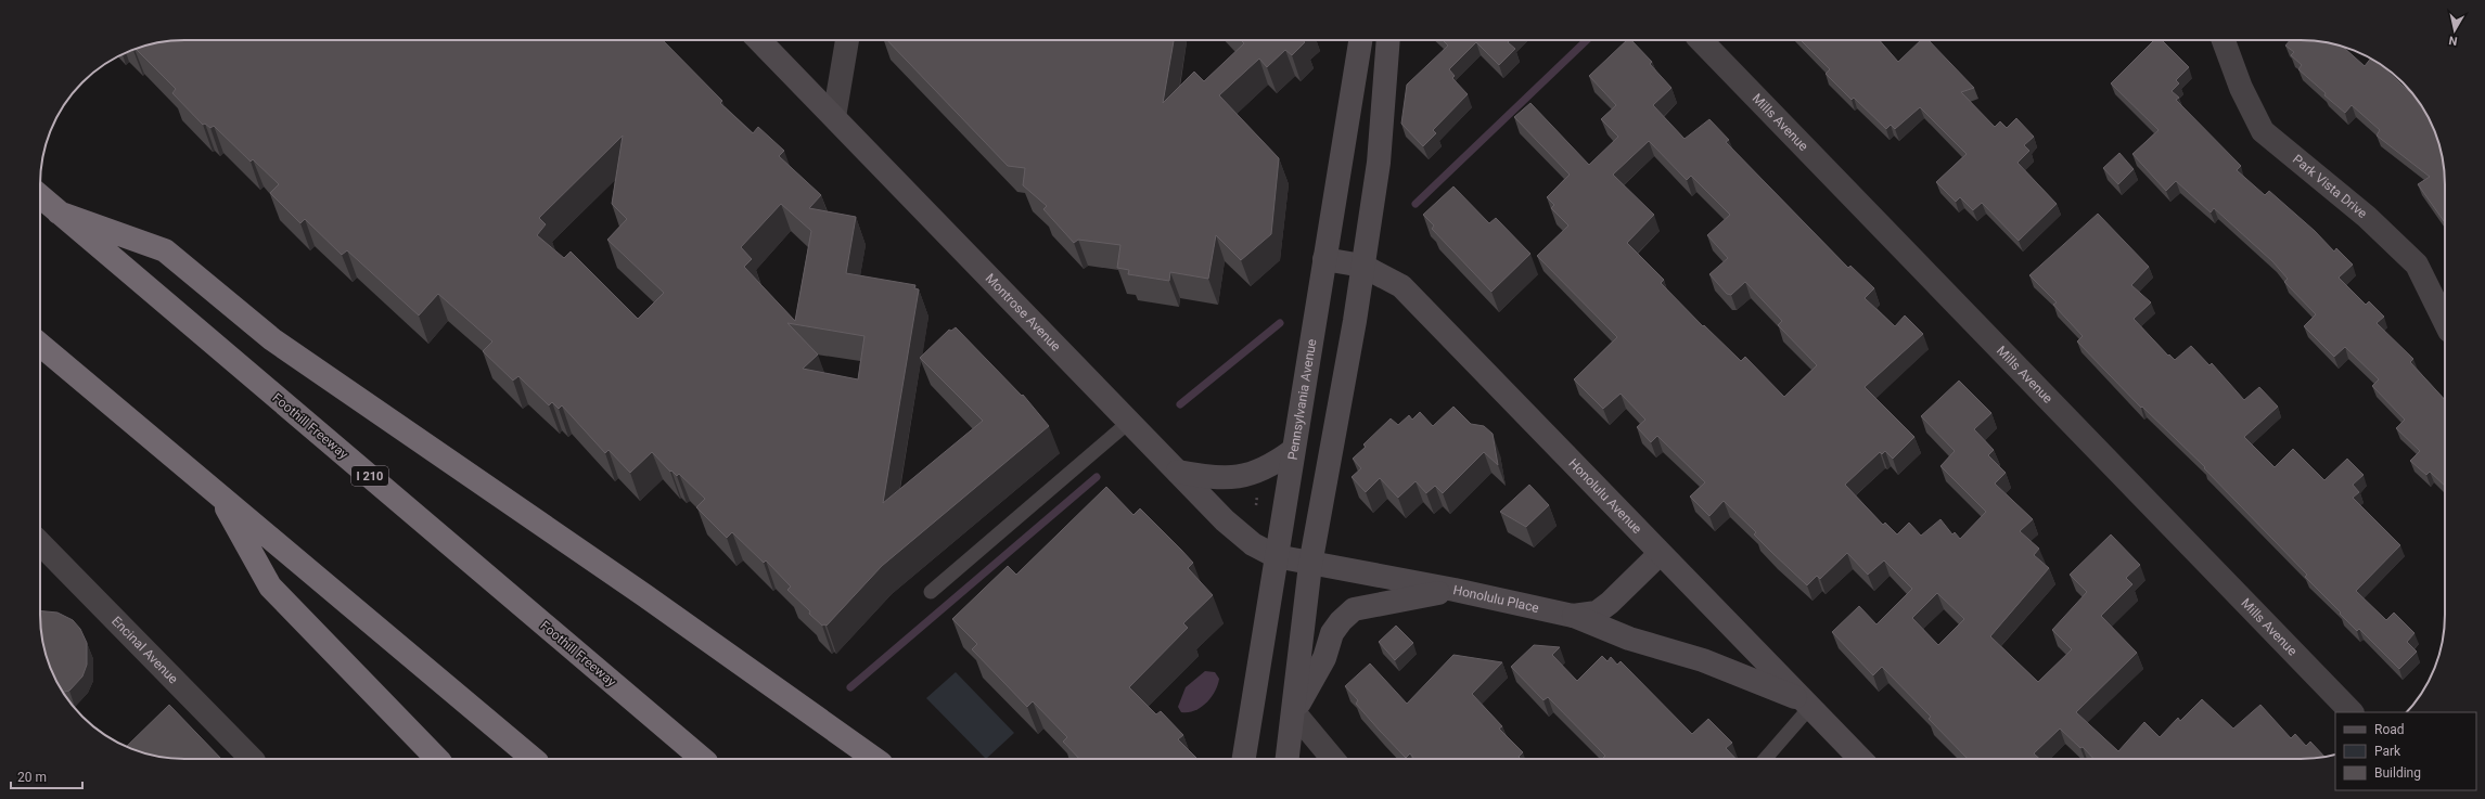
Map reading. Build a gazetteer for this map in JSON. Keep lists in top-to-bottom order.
{
  "streets": {
    "highway": ["Foothill Freeway", "I 210"],
    "main road": [
      "Montrose Avenue",
      "Pennsylvania Avenue",
      "Honolulu Avenue",
      "Honolulu Place"
    ],
    "street": ["Mills Avenue", "Park Vista Drive", "Encinal Avenue"]
  },
  "crossings": [
    ["Montrose Avenue", "Pennsylvania Avenue"],
    ["Montrose Avenue", "Honolulu Place"],
    ["Pennsylvania Avenue", "Honolulu Avenue"],
    ["Honolulu Avenue", "Honolulu Place"]
  ],
  "legend": ["Road", "Park", "Building"],
  "scale_bar": "20 m",
  "north": "bottom"
}
